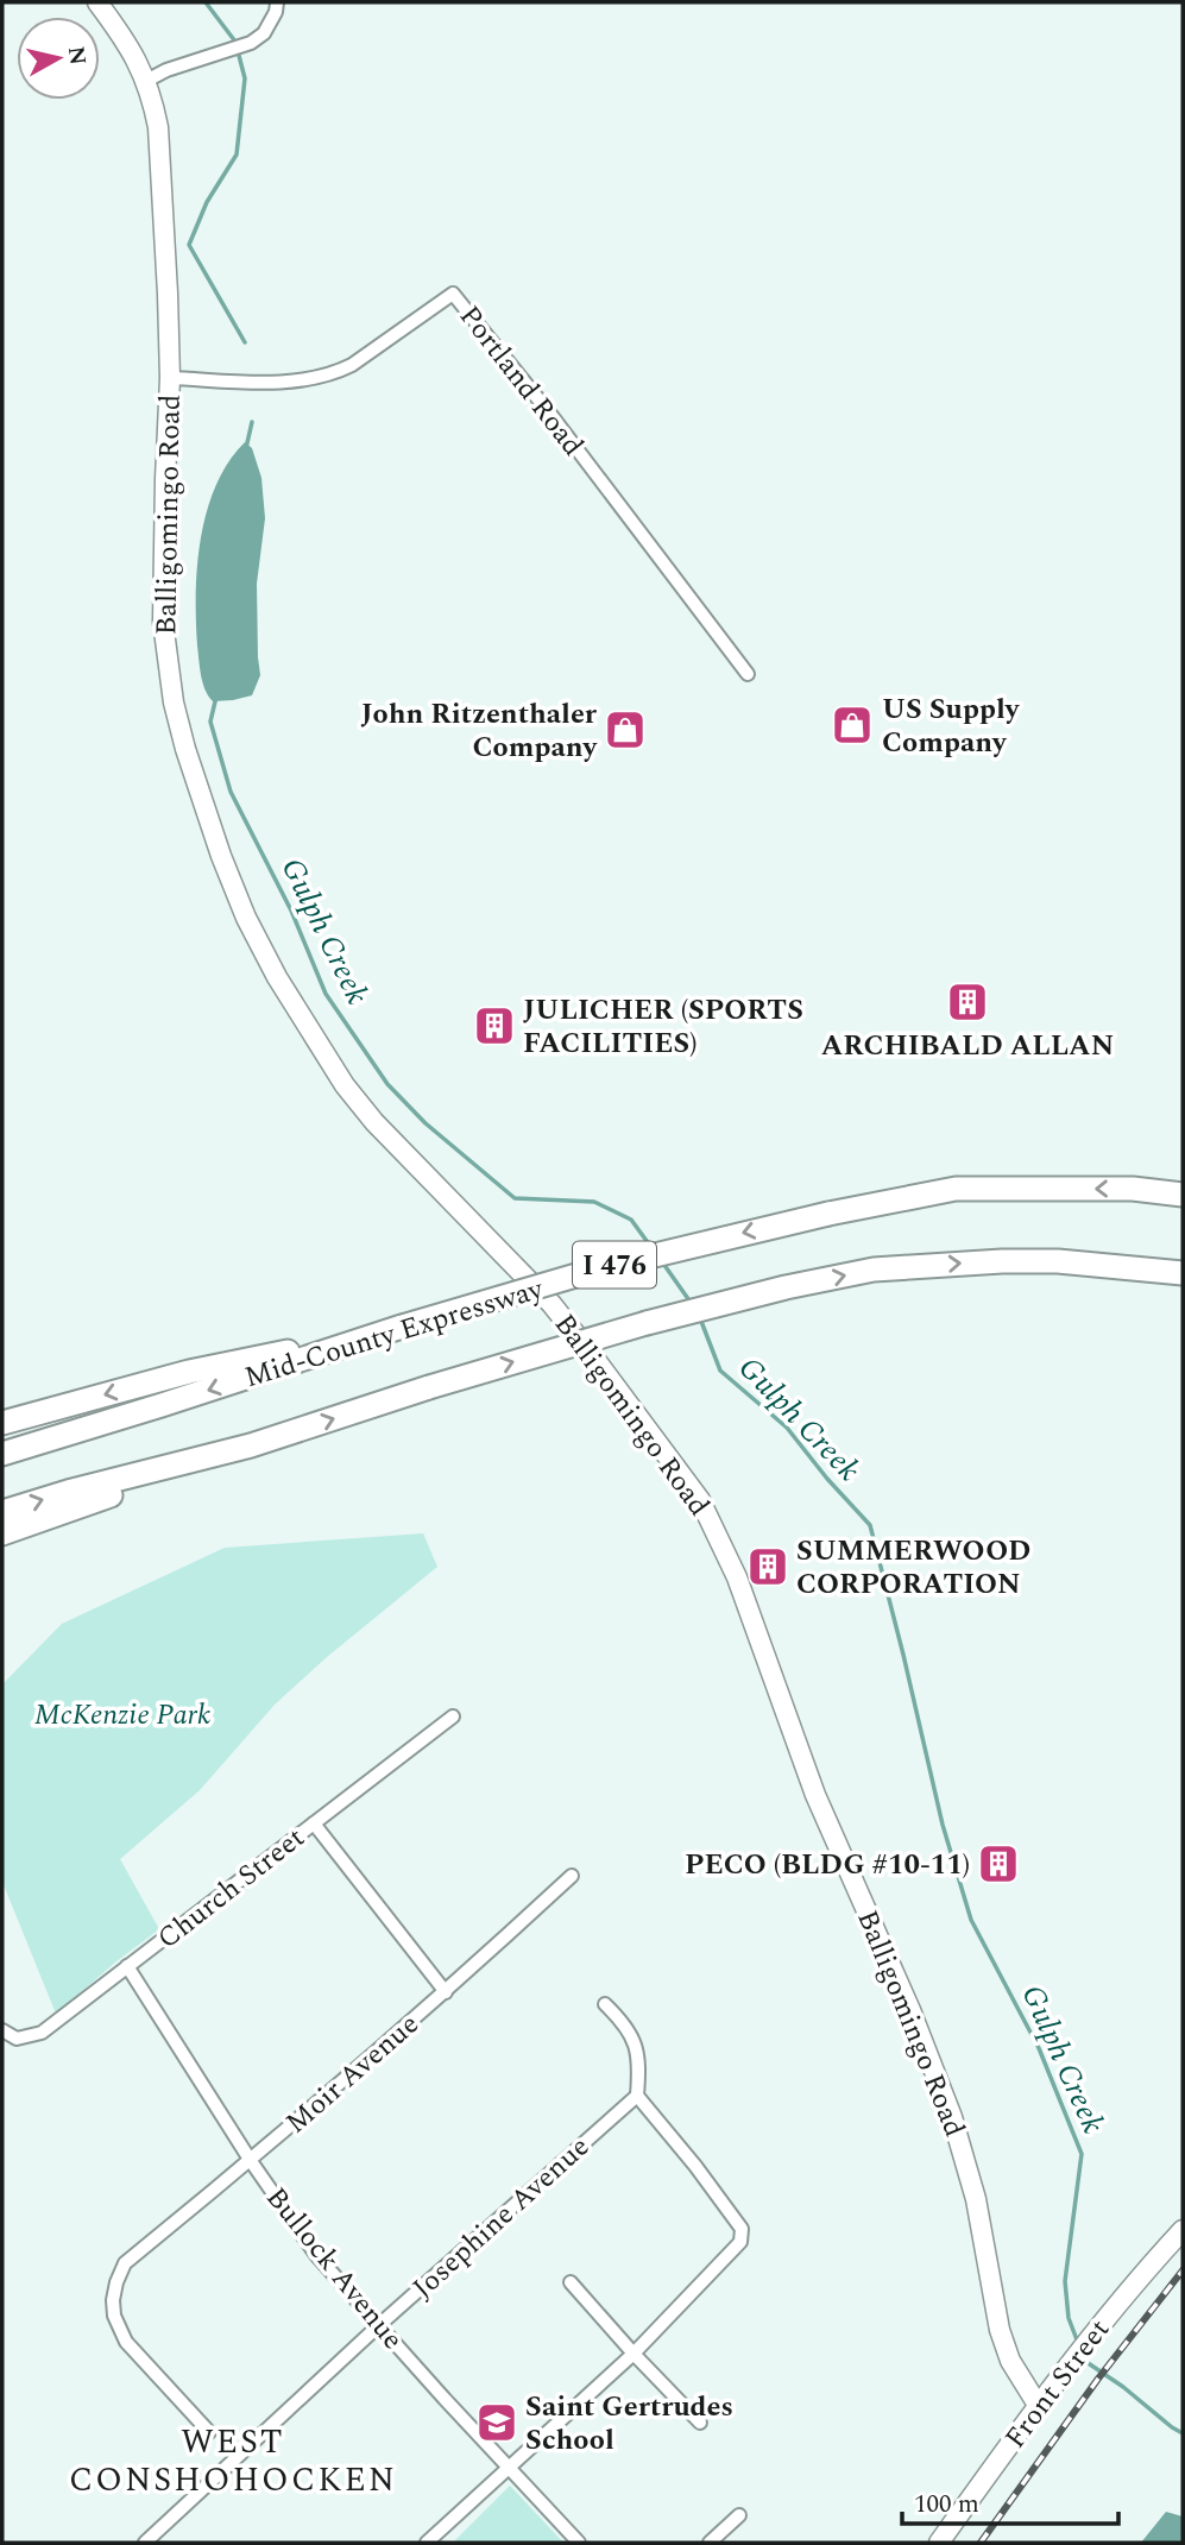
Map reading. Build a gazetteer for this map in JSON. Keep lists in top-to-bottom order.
{
  "streets": {
    "highway": ["I 476", "Mid-County Expressway"],
    "street": [
      "Portland Road",
      "Balligomingo Road",
      "Church Street",
      "Moir Avenue",
      "Josephine Avenue",
      "Bullock Avenue",
      "Front Street"
    ]
  },
  "crossings": [
    ["Portland Road", "Balligomingo Road"],
    ["Balligomingo Road", "Front Street"],
    ["Church Street", "Bullock Avenue"],
    ["Moir Avenue", "Bullock Avenue"],
    ["Josephine Avenue", "Bullock Avenue"]
  ],
  "districts": ["WEST CONSHOHOCKEN"],
  "water": ["Gulph Creek"],
  "parks": ["McKenzie Park"],
  "places": {
    "shop": ["US Supply Company", "John Ritzenthaler Company"],
    "building": [
      "ARCHIBALD ALLAN",
      "JULICHER (SPORTS FACILITIES)",
      "SUMMERWOOD CORPORATION",
      "PECO (BLDG #10-11)"
    ],
    "school or university": ["Saint Gertrudes School"]
  },
  "scale_bar": "100 m",
  "north": "right"
}
